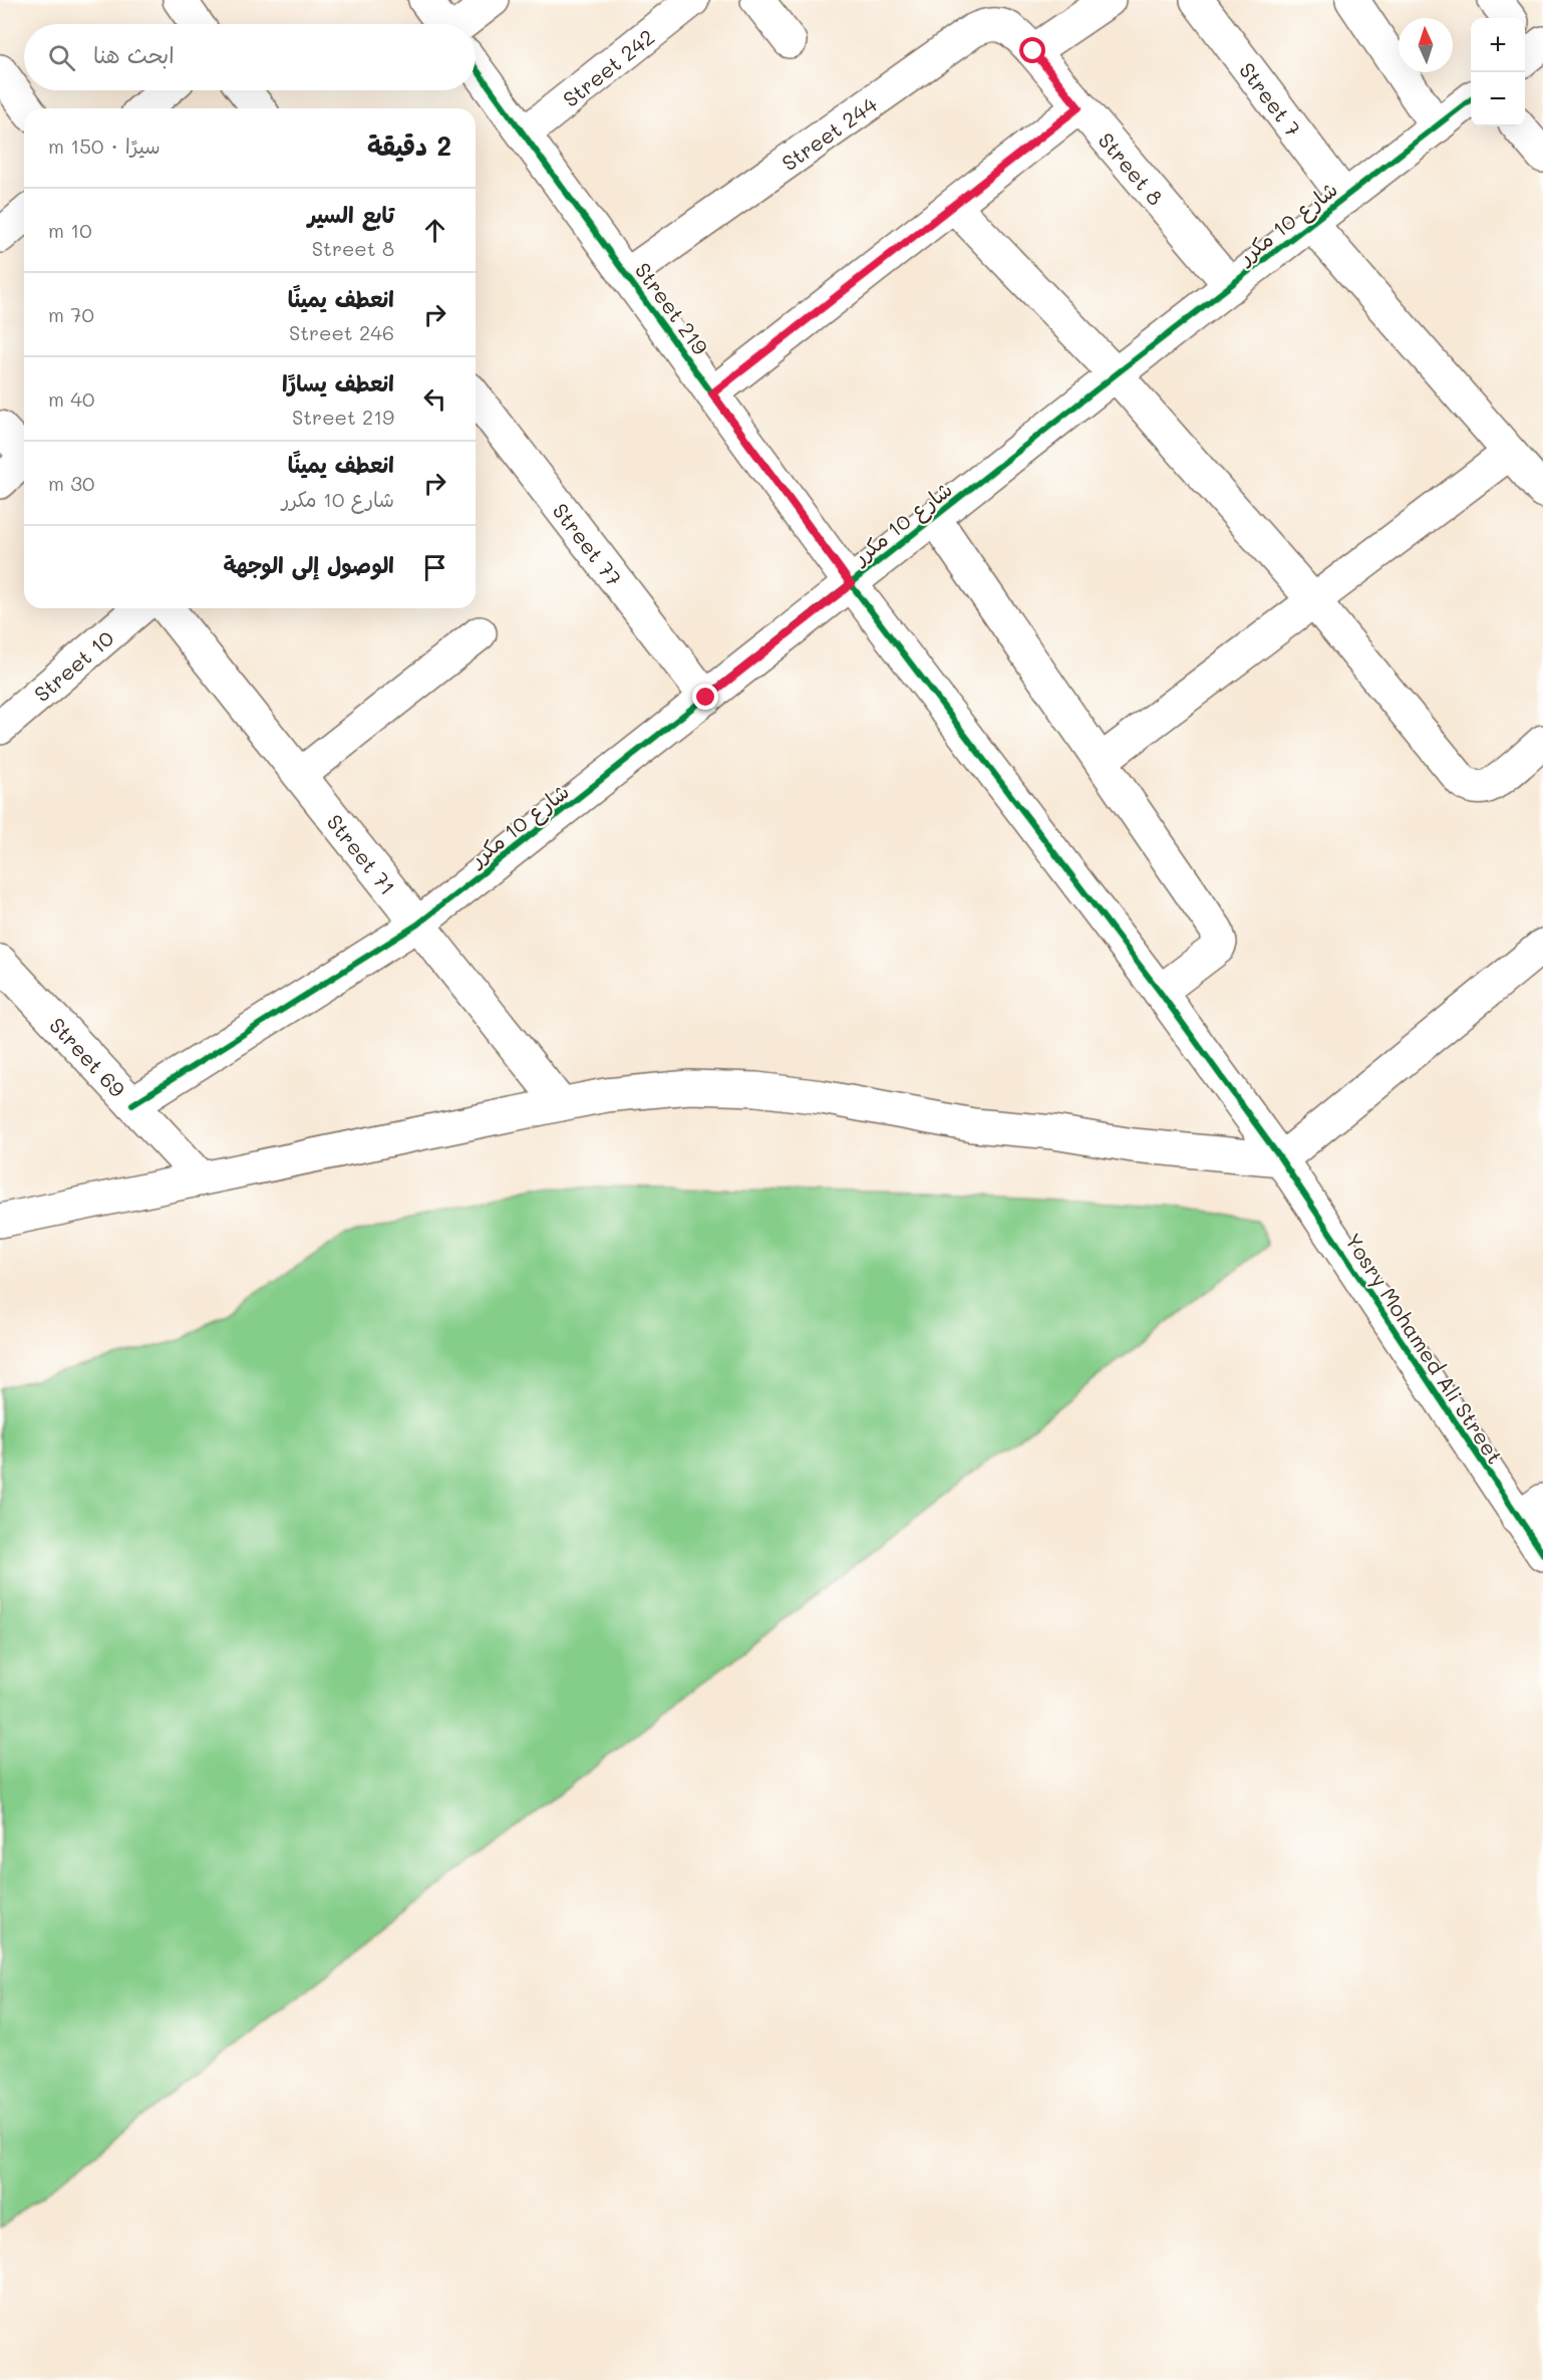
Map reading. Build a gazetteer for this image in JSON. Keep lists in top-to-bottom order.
{
  "streets": {
    "street": [
      "Street 242",
      "Street 7",
      "Street 244",
      "Street 8",
      "شارع 10 مكرر",
      "Street 219",
      "Street 77",
      "Street 10",
      "Street 71",
      "Street 69",
      "Yosry Mohamed Ali Street"
    ]
  },
  "crossings": [
    ["Street 242", "Street 219"],
    ["Street 7", "شارع 10 مكرر"],
    ["Street 244", "Street 8"],
    ["Street 244", "Street 219"],
    ["Street 8", "شارع 10 مكرر"],
    ["شارع 10 مكرر", "Street 219"],
    ["شارع 10 مكرر", "Street 77"],
    ["شارع 10 مكرر", "Street 71"],
    ["شارع 10 مكرر", "Street 69"],
    ["Street 219", "Yosry Mohamed Ali Street"]
  ],
  "north": "top",
  "page": {
    "map_buttons": ["+", "−"],
    "search": "ابحث هنا",
    "heading": ["2 دقيقة", "سيرًا · 150 m"],
    "list": [
      ["تابع السير", "Street 8", "10 m"],
      ["انعطف يمينًا", "Street 246", "70 m"],
      ["انعطف يسارًا", "Street 219", "40 m"],
      ["انعطف يمينًا", "شارع 10 مكرر", "30 m"],
      "الوصول إلى الوجهة"
    ]
  }
}
